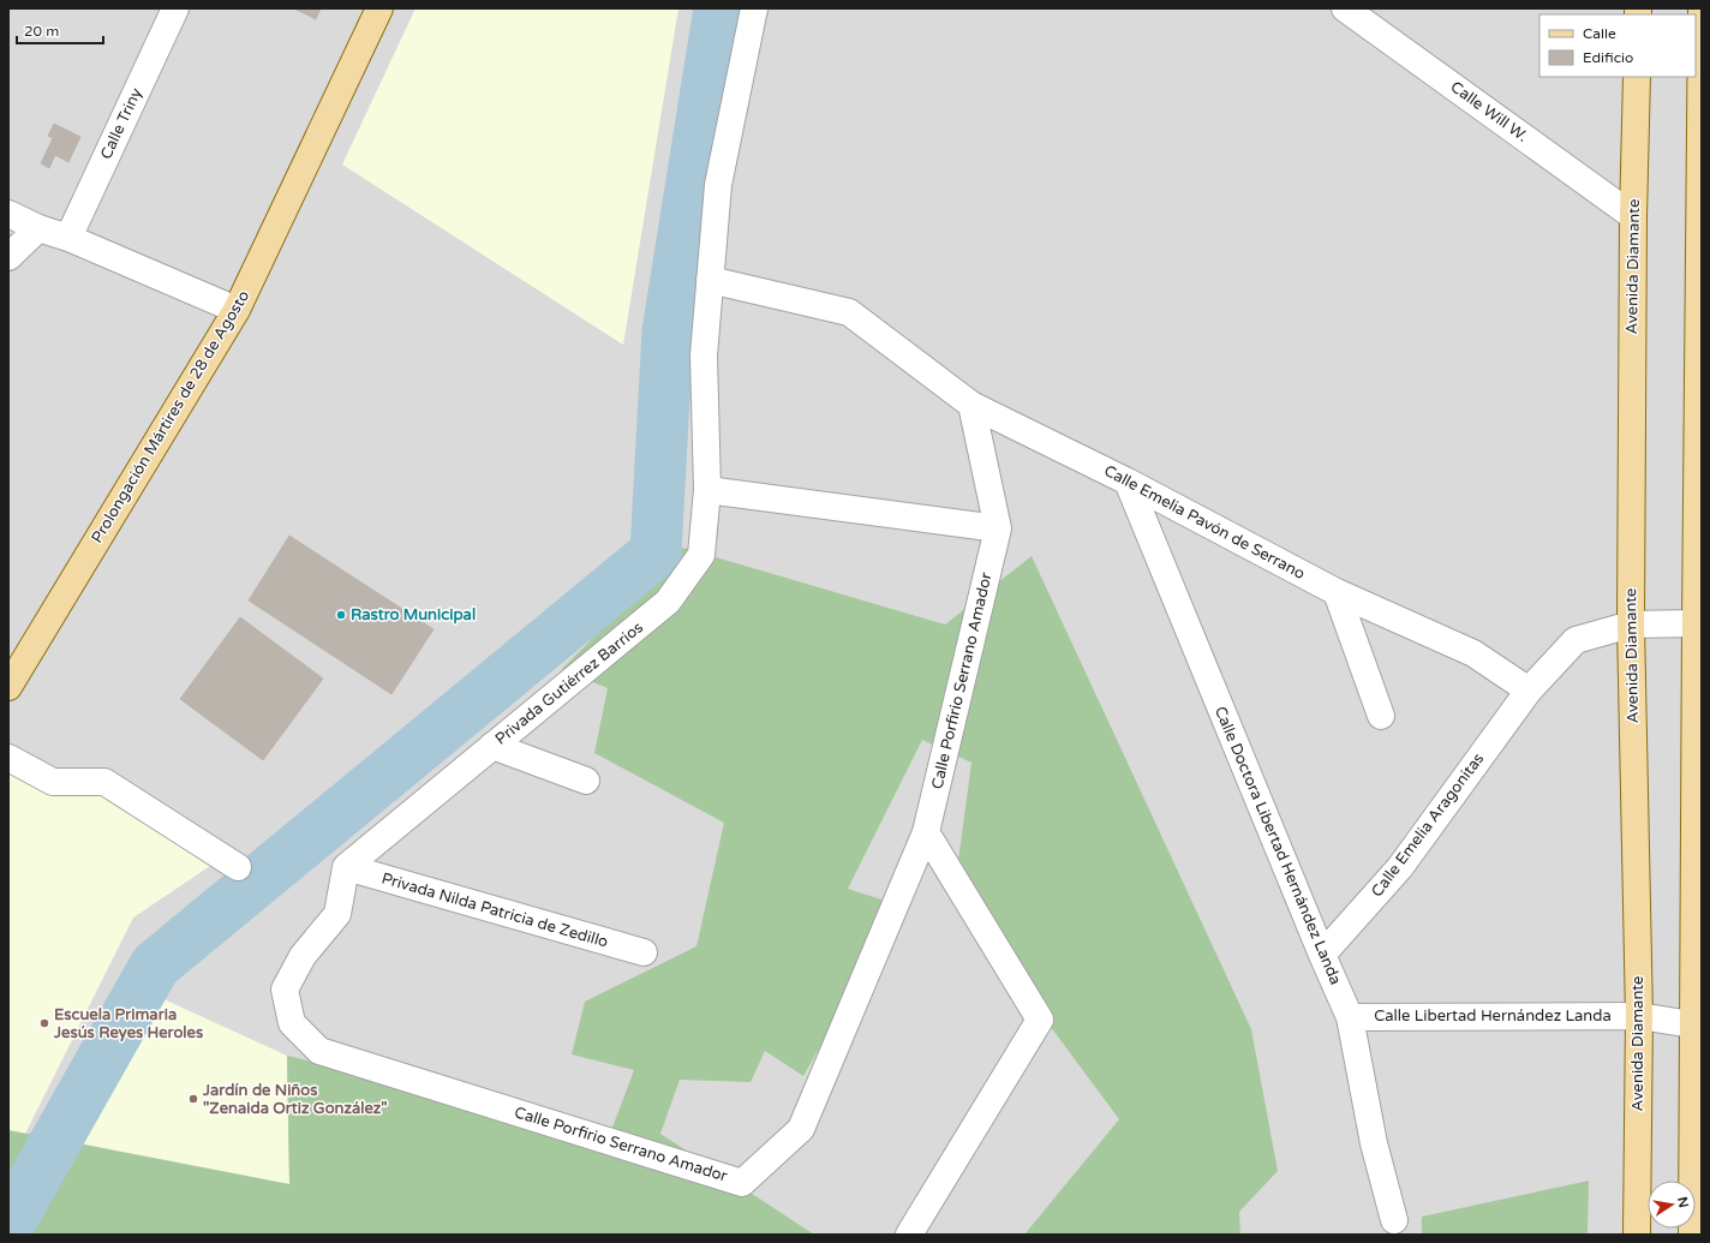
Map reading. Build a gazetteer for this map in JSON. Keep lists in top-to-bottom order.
{
  "streets": {
    "main road": ["Avenida Diamante", "Prolongación Mártires de 28 de Agosto"],
    "street": [
      "Calle Will W.",
      "Calle Triny",
      "Calle Emelia Pavón de Serrano",
      "Calle Porfirio Serrano Amador",
      "Privada Gutiérrez Barrios",
      "Calle Emelia Aragonitas",
      "Calle Doctora Libertad Hernández Landa",
      "Privada Nilda Patricia de Zedillo",
      "Calle Libertad Hernández Landa"
    ]
  },
  "crossings": [
    ["Calle Will W.", "Avenida Diamante"],
    ["Avenida Diamante", "Calle Libertad Hernández Landa"],
    ["Calle Emelia Pavón de Serrano", "Calle Porfirio Serrano Amador"],
    ["Calle Emelia Pavón de Serrano", "Privada Gutiérrez Barrios"],
    ["Calle Emelia Pavón de Serrano", "Calle Emelia Aragonitas"],
    ["Calle Emelia Pavón de Serrano", "Calle Doctora Libertad Hernández Landa"],
    ["Calle Porfirio Serrano Amador", "Privada Gutiérrez Barrios"],
    ["Calle Porfirio Serrano Amador", "Privada Nilda Patricia de Zedillo"],
    ["Privada Gutiérrez Barrios", "Privada Nilda Patricia de Zedillo"],
    ["Calle Emelia Aragonitas", "Calle Doctora Libertad Hernández Landa"],
    ["Calle Doctora Libertad Hernández Landa", "Calle Libertad Hernández Landa"]
  ],
  "places": ["Rastro Municipal", "Escuela Primaria Jesús Reyes Heroles", "Jardín de Niños \"Zenaida Ortiz González\""],
  "legend": ["Calle", "Edificio"],
  "scale_bar": "20 m",
  "north": "right"
}
